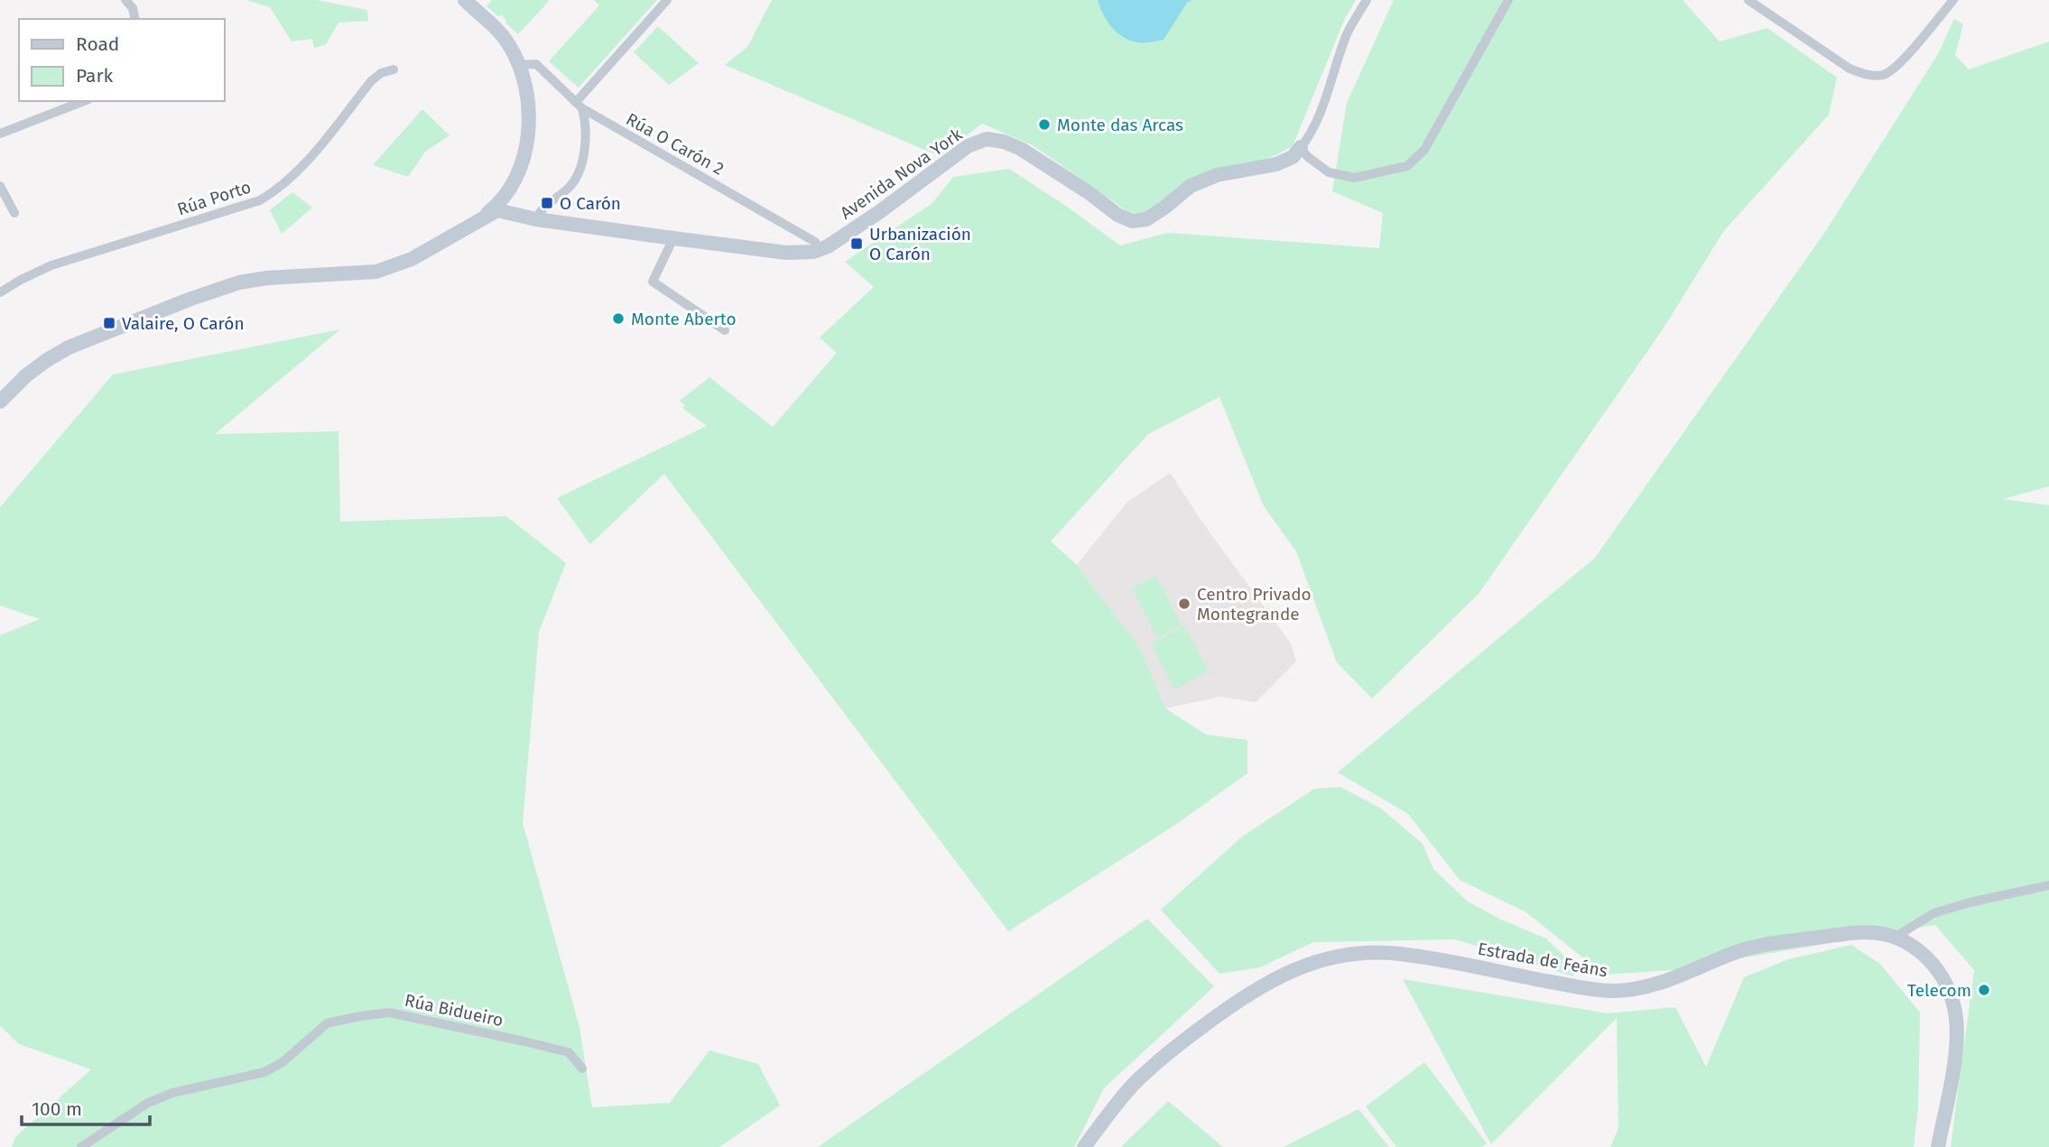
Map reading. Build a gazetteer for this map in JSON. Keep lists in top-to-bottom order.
{
  "streets": {
    "street": [
      "Rúa O Carón 2",
      "Avenida Nova York",
      "Rúa Porto",
      "Estrada de Feáns",
      "Rúa Bidueiro"
    ]
  },
  "crossings": [
    ["Rúa O Carón 2", "Avenida Nova York"]
  ],
  "places": {
    "other": [
      "Monte das Arcas",
      "Monte Aberto",
      "Centro Privado Montegrande",
      "Telecom"
    ],
    "transit": ["O Carón", "Urbanización O Carón", "Valaire, O Carón"]
  },
  "legend": ["Road", "Park"],
  "scale_bar": "100 m"
}
